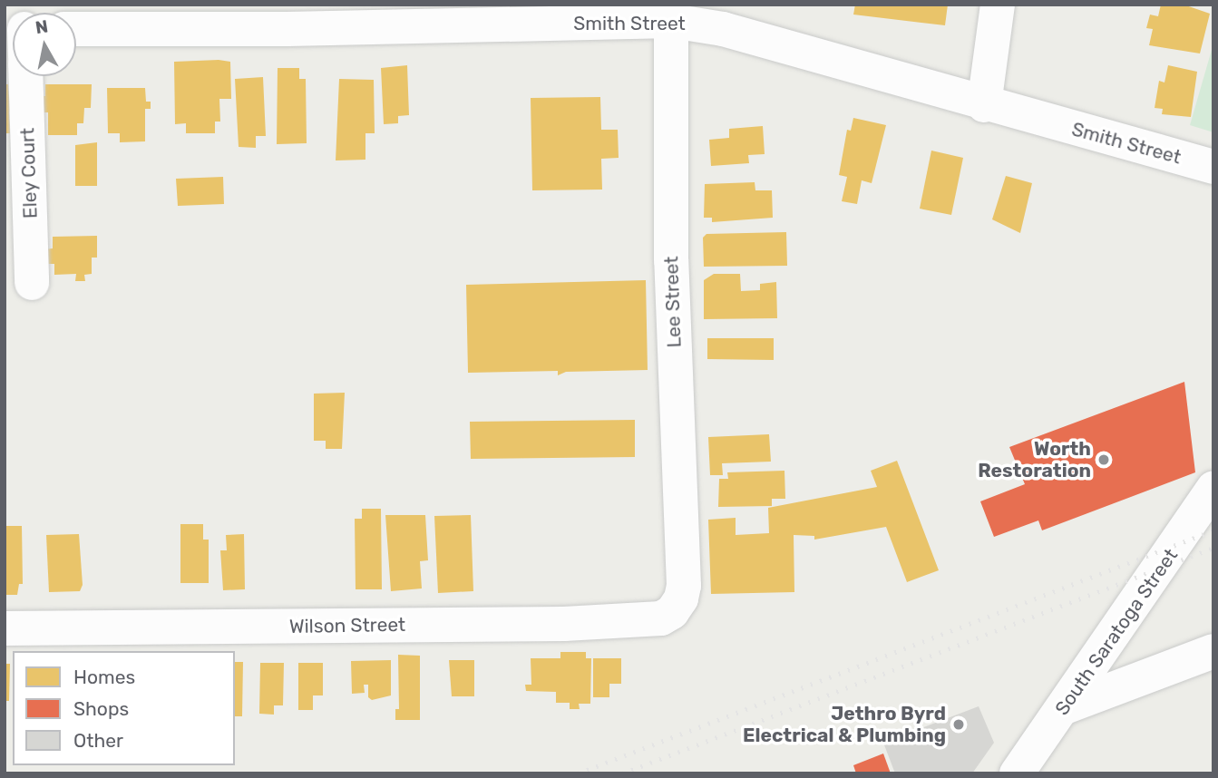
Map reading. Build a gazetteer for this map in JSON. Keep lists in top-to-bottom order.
{
  "streets": {
    "street": [
      "Smith Street",
      "Eley Court",
      "Lee Street",
      "Wilson Street",
      "South Saratoga Street"
    ]
  },
  "crossings": [
    ["Smith Street", "Lee Street"],
    ["Lee Street", "Wilson Street"]
  ],
  "places": ["Worth Restoration", "Jethro Byrd Electrical & Plumbing"],
  "legend": ["Homes", "Shops", "Other"],
  "north": "top"
}
